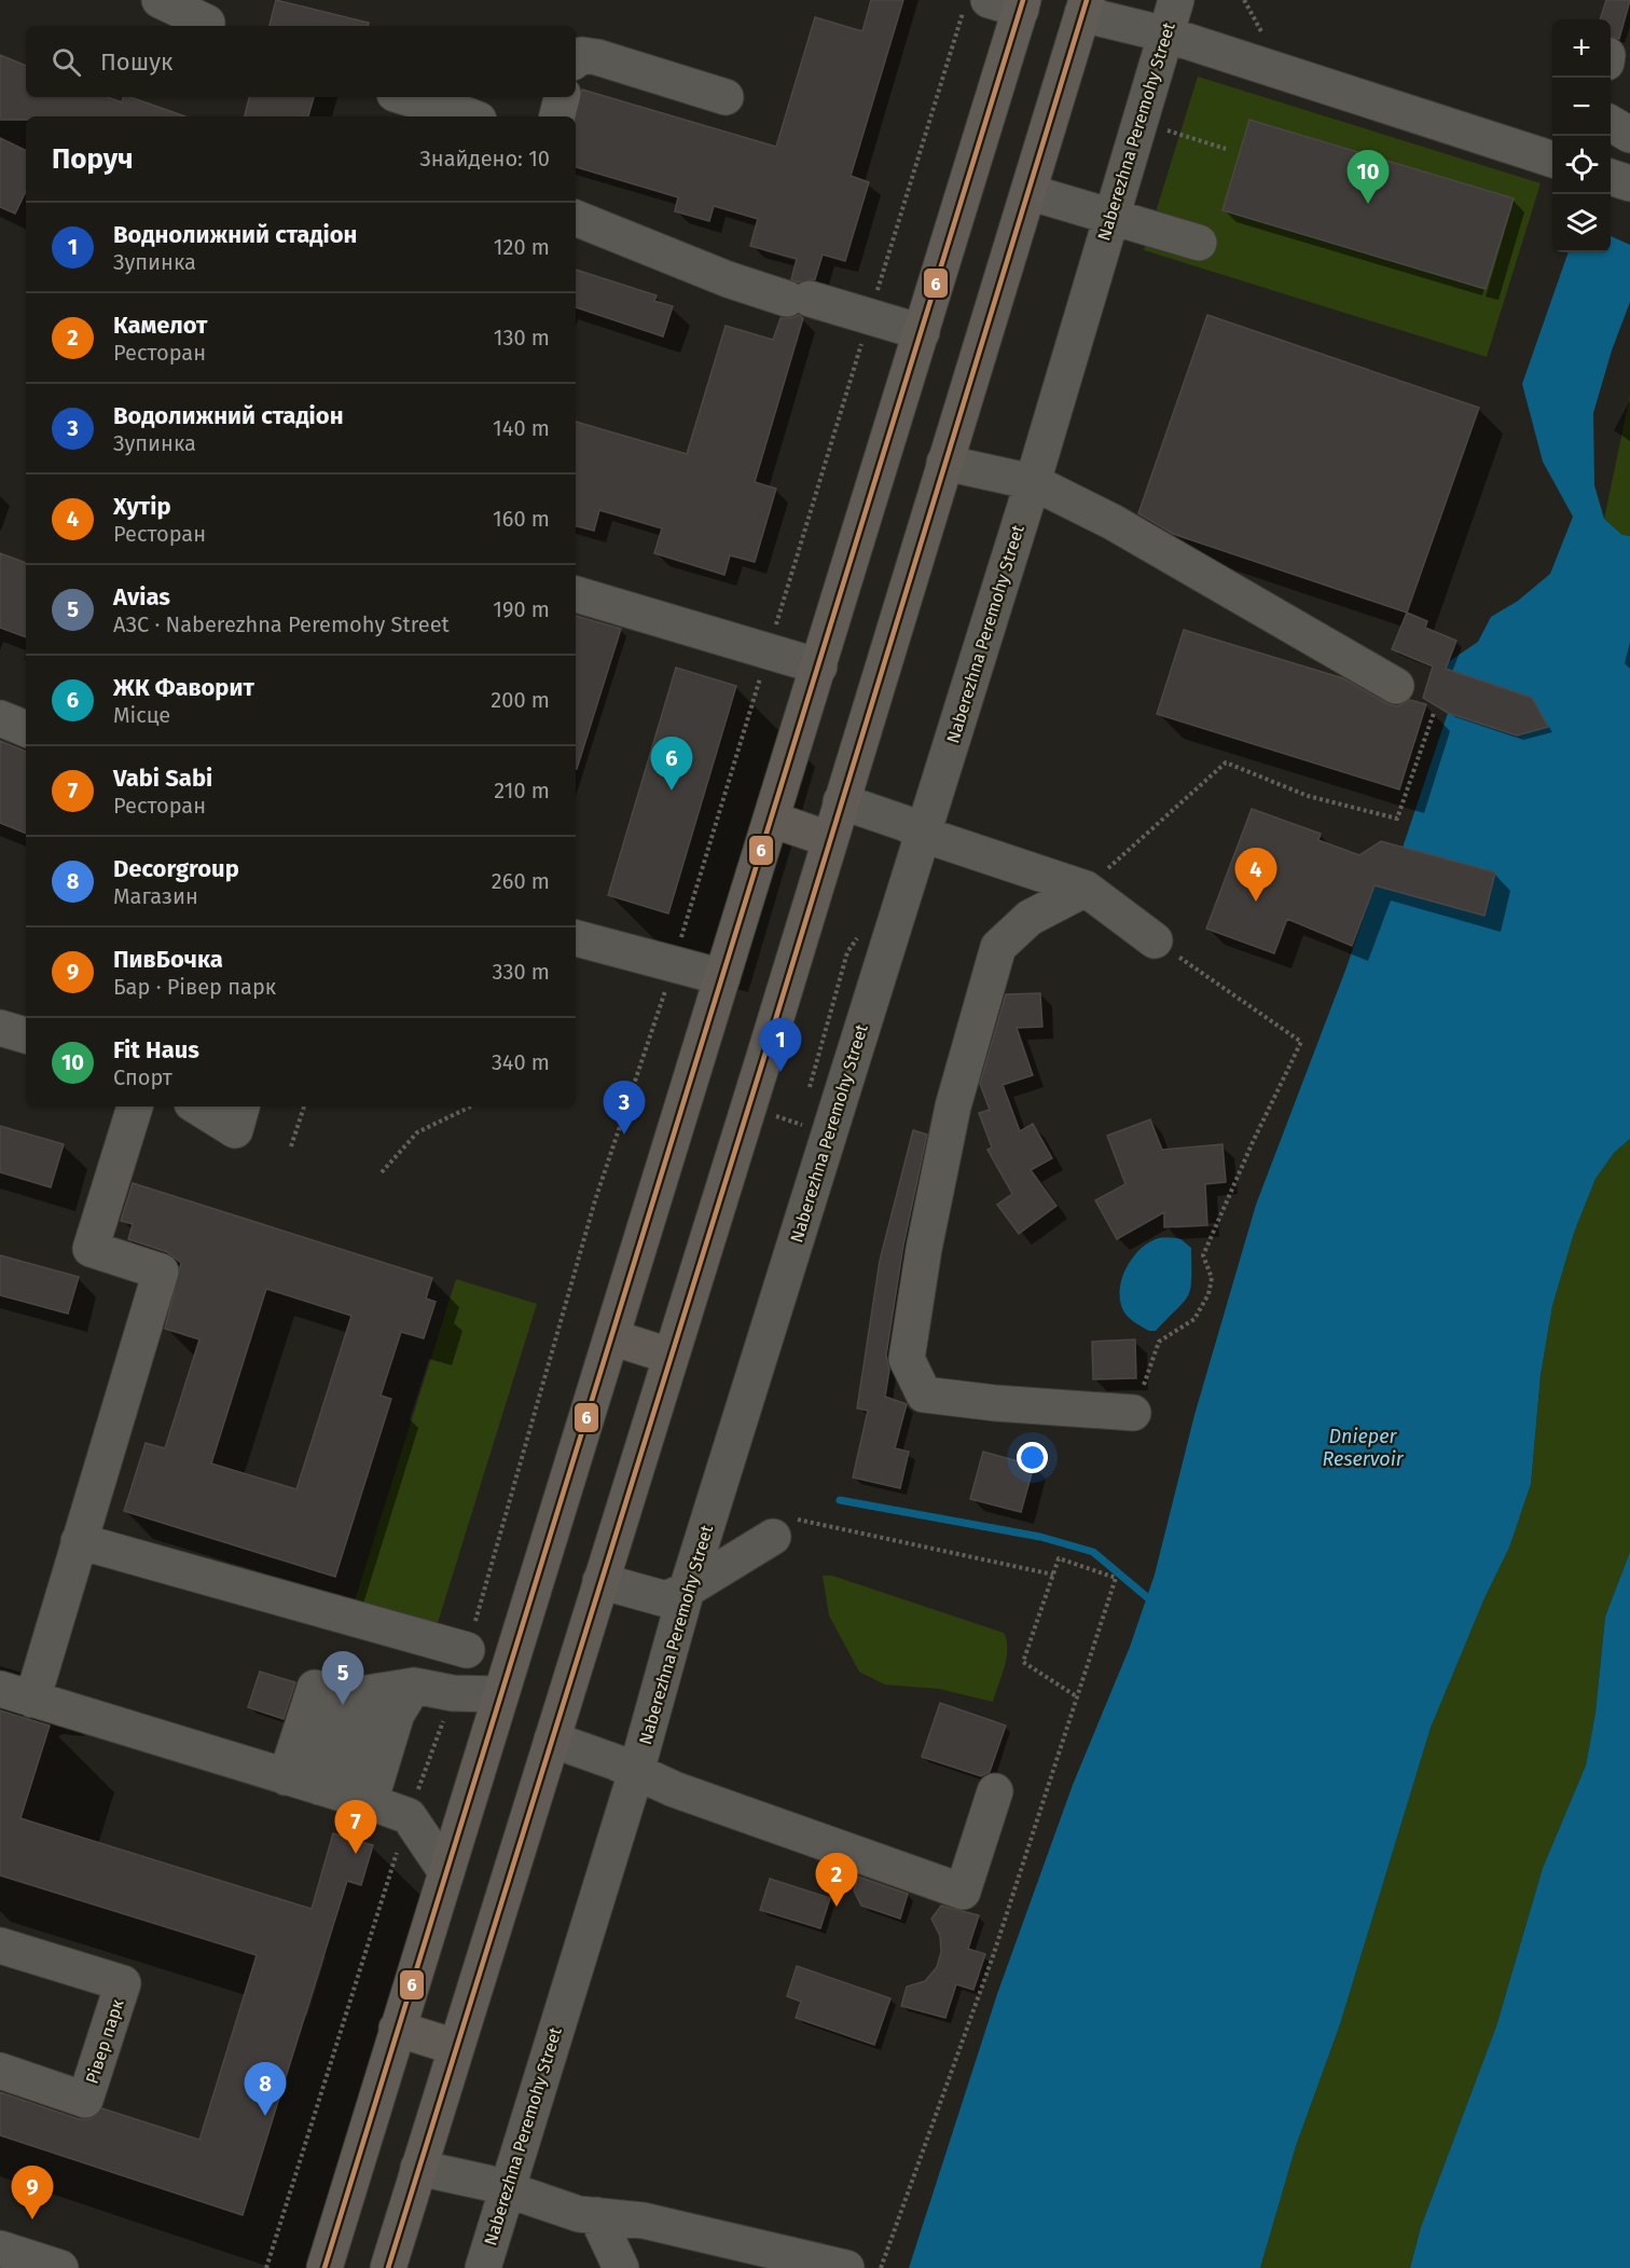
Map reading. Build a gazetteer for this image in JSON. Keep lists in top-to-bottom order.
{
  "streets": {
    "street": ["Naberezhna Peremohy Street", "Рівер парк"]
  },
  "water": ["Dnieper Reservoir"],
  "lines": ["transit line 6"],
  "page": {
    "map_buttons": ["+", "−"],
    "search": "Пошук",
    "heading": ["Поруч", "Знайдено: 10"],
    "pins": [
      "10",
      "6",
      "4",
      "1",
      "3",
      "5",
      "7",
      "2",
      "8",
      "9"
    ],
    "list": [
      {
        "mark": "1",
        "name": "Воднолижний стадіон",
        "note": "Зупинка",
        "value": "120 m"
      },
      {
        "mark": "2",
        "name": "Камелот",
        "note": "Ресторан",
        "value": "130 m"
      },
      {
        "mark": "3",
        "name": "Водолижний стадіон",
        "note": "Зупинка",
        "value": "140 m"
      },
      {
        "mark": "4",
        "name": "Хутір",
        "note": "Ресторан",
        "value": "160 m"
      },
      {
        "mark": "5",
        "name": "Avias",
        "note": "АЗС · Naberezhna Peremohy Street",
        "value": "190 m"
      },
      {
        "mark": "6",
        "name": "ЖК Фаворит",
        "note": "Місце",
        "value": "200 m"
      },
      {
        "mark": "7",
        "name": "Vabi Sabi",
        "note": "Ресторан",
        "value": "210 m"
      },
      {
        "mark": "8",
        "name": "Decorgroup",
        "note": "Магазин",
        "value": "260 m"
      },
      {
        "mark": "9",
        "name": "ПивБочка",
        "note": "Бар · Рівер парк",
        "value": "330 m"
      },
      {
        "mark": "10",
        "name": "Fit Haus",
        "note": "Спорт",
        "value": "340 m"
      }
    ]
  }
}
